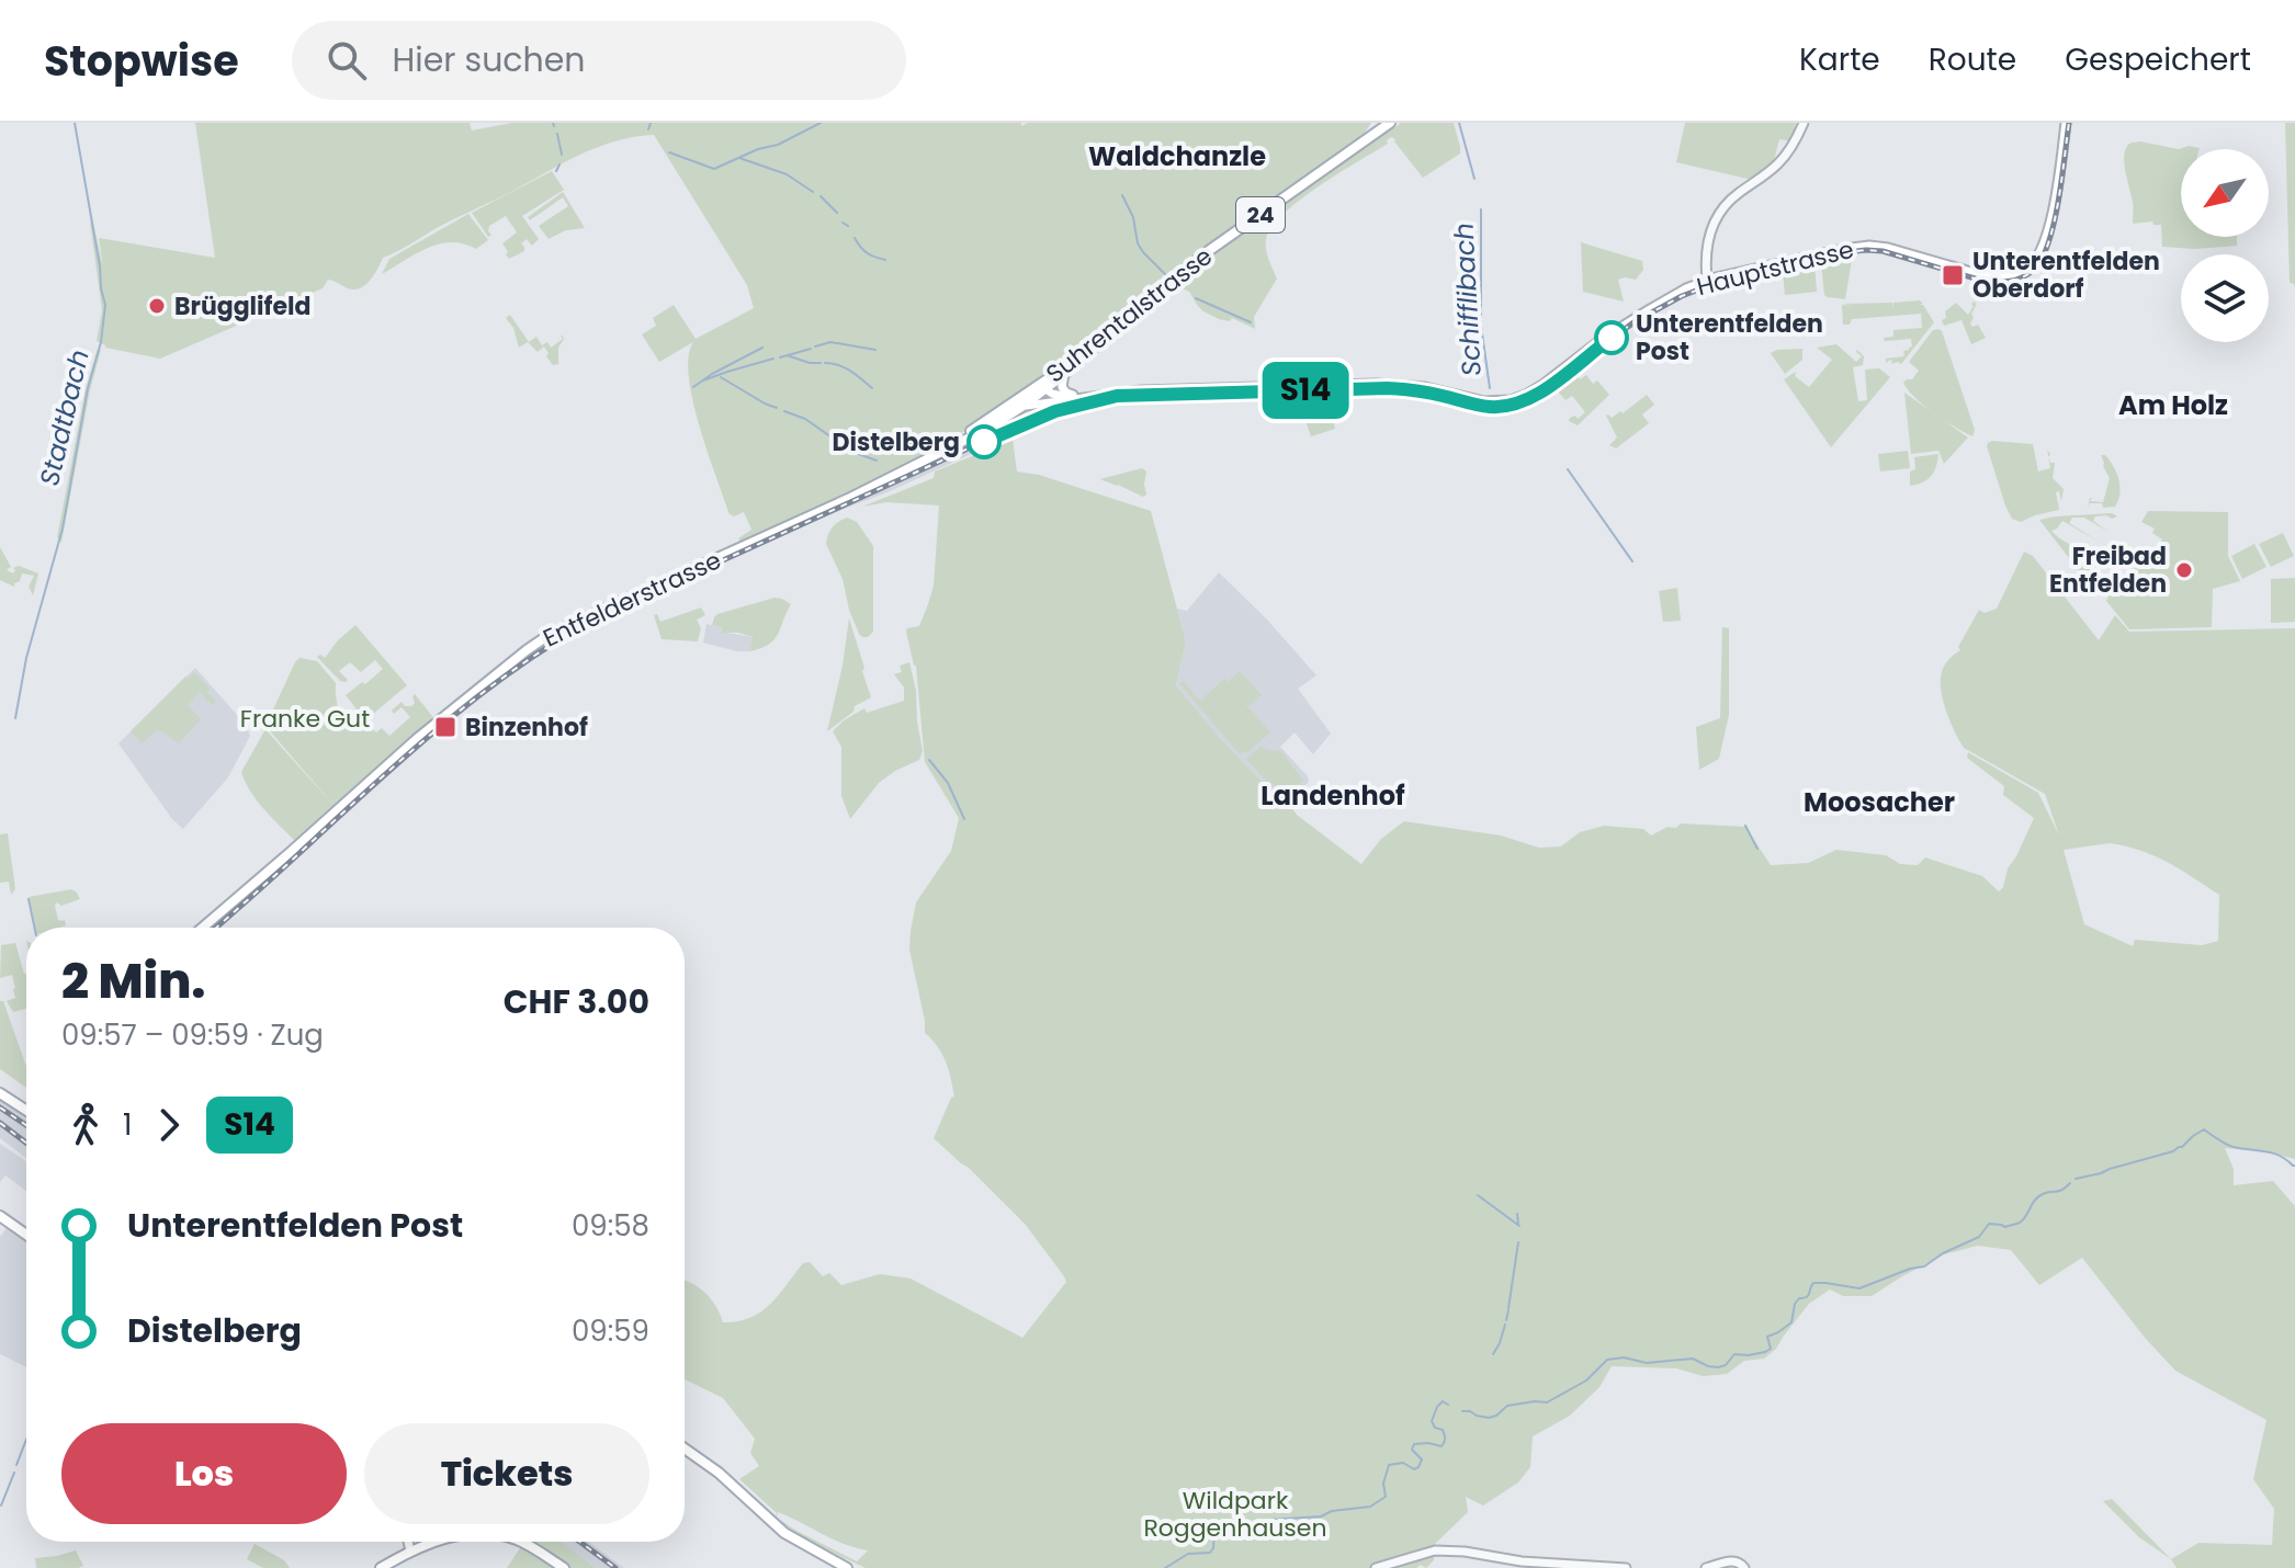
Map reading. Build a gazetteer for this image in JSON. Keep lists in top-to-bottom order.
{
  "streets": {
    "main road": [
      "24",
      "Hauptstrasse",
      "Suhrentalstrasse",
      "Entfelderstrasse"
    ]
  },
  "crossings": [
    ["Hauptstrasse", "Entfelderstrasse"],
    ["Suhrentalstrasse", "Entfelderstrasse"]
  ],
  "districts": [
    "Waldchanzle",
    "Am Holz",
    "Landenhof",
    "Moosacher"
  ],
  "water": ["Schifflibach", "Stadtbach"],
  "parks": ["Franke Gut", "Wildpark Roggenhausen"],
  "places": {
    "transit": ["Unterentfelden Oberdorf", "Binzenhof"],
    "other": [
      "Brügglifeld",
      "Unterentfelden Post",
      "Distelberg",
      "Freibad Entfelden"
    ]
  },
  "north": "bottom left",
  "page": {
    "header": "Stopwise",
    "search": "Hier suchen",
    "nav": ["Karte", "Route", "Gespeichert"],
    "on_map": "S14",
    "heading": ["2 Min.", "09:57 – 09:59 · Zug", "CHF 3.00"],
    "legs": ["1", "S14"],
    "list": [
      {
        "name": "Unterentfelden Post",
        "value": "09:58"
      },
      {
        "name": "Distelberg",
        "value": "09:59"
      }
    ],
    "buttons": ["Los", "Tickets"]
  }
}
